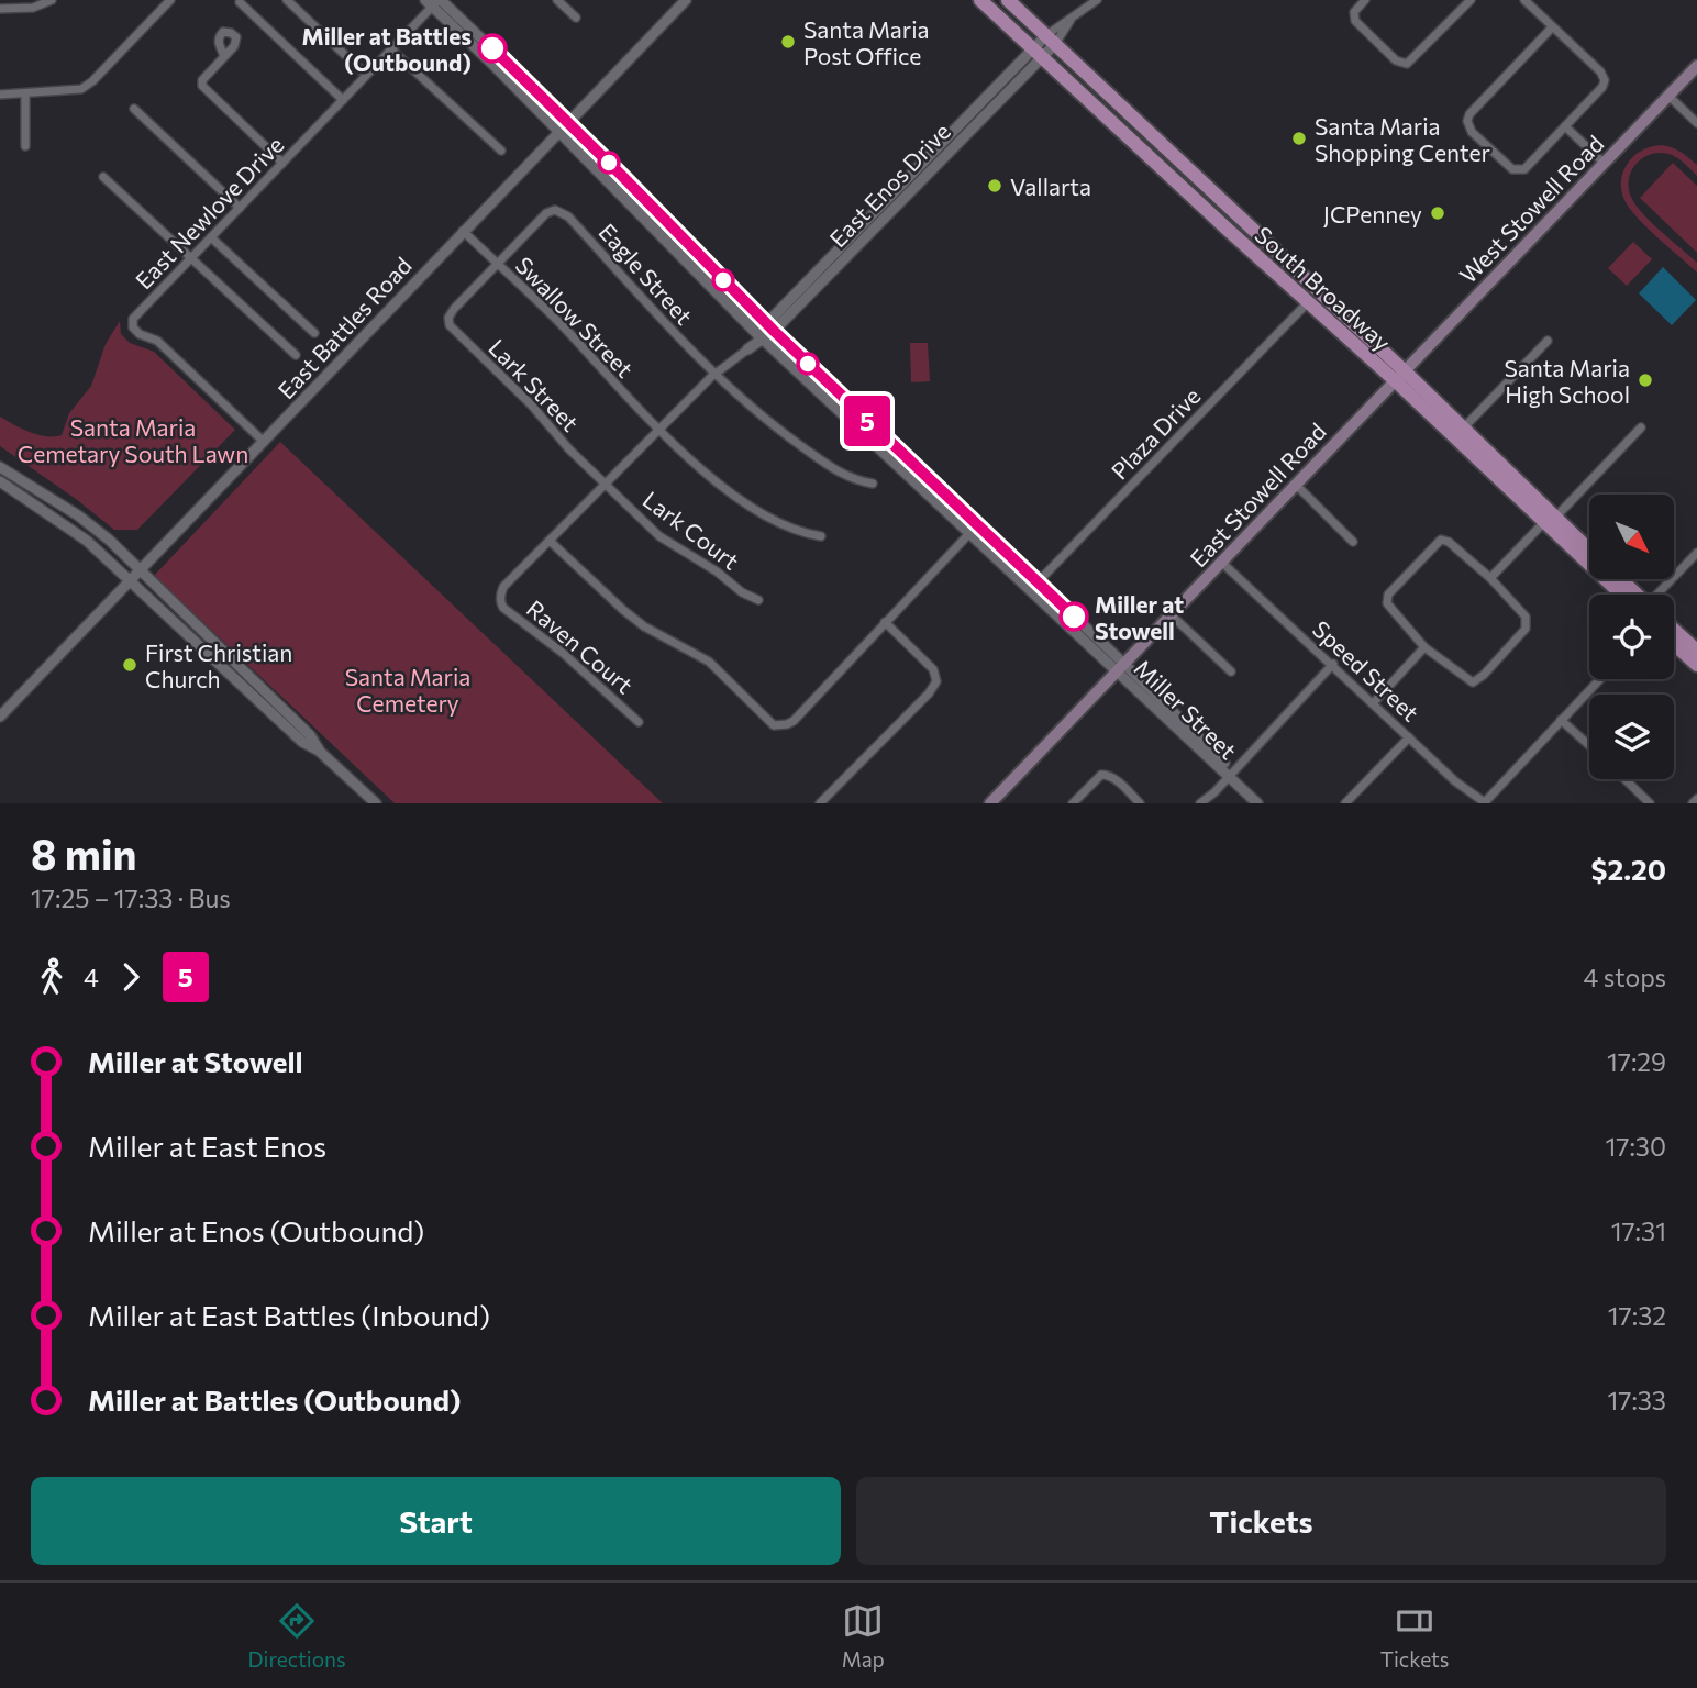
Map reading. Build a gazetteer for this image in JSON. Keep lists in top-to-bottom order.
{
  "streets": {
    "main road": ["West Stowell Road", "South Broadway", "East Stowell Road"],
    "street": [
      "East Enos Drive",
      "East Newlove Drive",
      "Eagle Street",
      "Swallow Street",
      "East Battles Road",
      "Lark Street",
      "Plaza Drive",
      "Lark Court",
      "Raven Court",
      "Speed Street",
      "Miller Street"
    ]
  },
  "crossings": [
    ["East Enos Drive", "Eagle Street"],
    ["East Enos Drive", "South Broadway"],
    ["East Enos Drive", "Swallow Street"],
    ["East Enos Drive", "Lark Street"],
    ["East Enos Drive", "Lark Court"],
    ["East Enos Drive", "Raven Court"],
    ["East Enos Drive", "Miller Street"],
    ["West Stowell Road", "South Broadway"],
    ["West Stowell Road", "East Stowell Road"],
    ["East Newlove Drive", "East Battles Road"],
    ["East Newlove Drive", "Miller Street"],
    ["Eagle Street", "Swallow Street"],
    ["Eagle Street", "Lark Street"],
    ["South Broadway", "Plaza Drive"],
    ["South Broadway", "East Stowell Road"],
    ["Swallow Street", "East Battles Road"],
    ["Swallow Street", "Lark Street"],
    ["East Battles Road", "Miller Street"],
    ["Lark Street", "Lark Court"],
    ["Plaza Drive", "Miller Street"],
    ["East Stowell Road", "Speed Street"],
    ["East Stowell Road", "Miller Street"]
  ],
  "parks": ["Santa Maria Cemetary South Lawn", "Santa Maria Cemetery"],
  "places": [
    "Santa Maria Post Office",
    "Miller at Battles (Outbound)",
    "Santa Maria Shopping Center",
    "Vallarta",
    "JCPenney",
    "Santa Maria High School",
    "Miller at Stowell",
    "First Christian Church"
  ],
  "lines": ["bus line 5"],
  "north": "bottom right",
  "page": {
    "on_map": "5",
    "heading": ["8 min", "17:25 – 17:33 · Bus", "$2.20"],
    "legs": ["4", "5", "4 stops"],
    "list": [
      {
        "name": "Miller at Stowell",
        "value": "17:29"
      },
      {
        "name": "Miller at East Enos",
        "value": "17:30"
      },
      {
        "name": "Miller at Enos (Outbound)",
        "value": "17:31"
      },
      {
        "name": "Miller at East Battles (Inbound)",
        "value": "17:32"
      },
      {
        "name": "Miller at Battles (Outbound)",
        "value": "17:33"
      }
    ],
    "buttons": ["Start", "Tickets"],
    "tabs": ["Directions", "Map", "Tickets"]
  }
}
